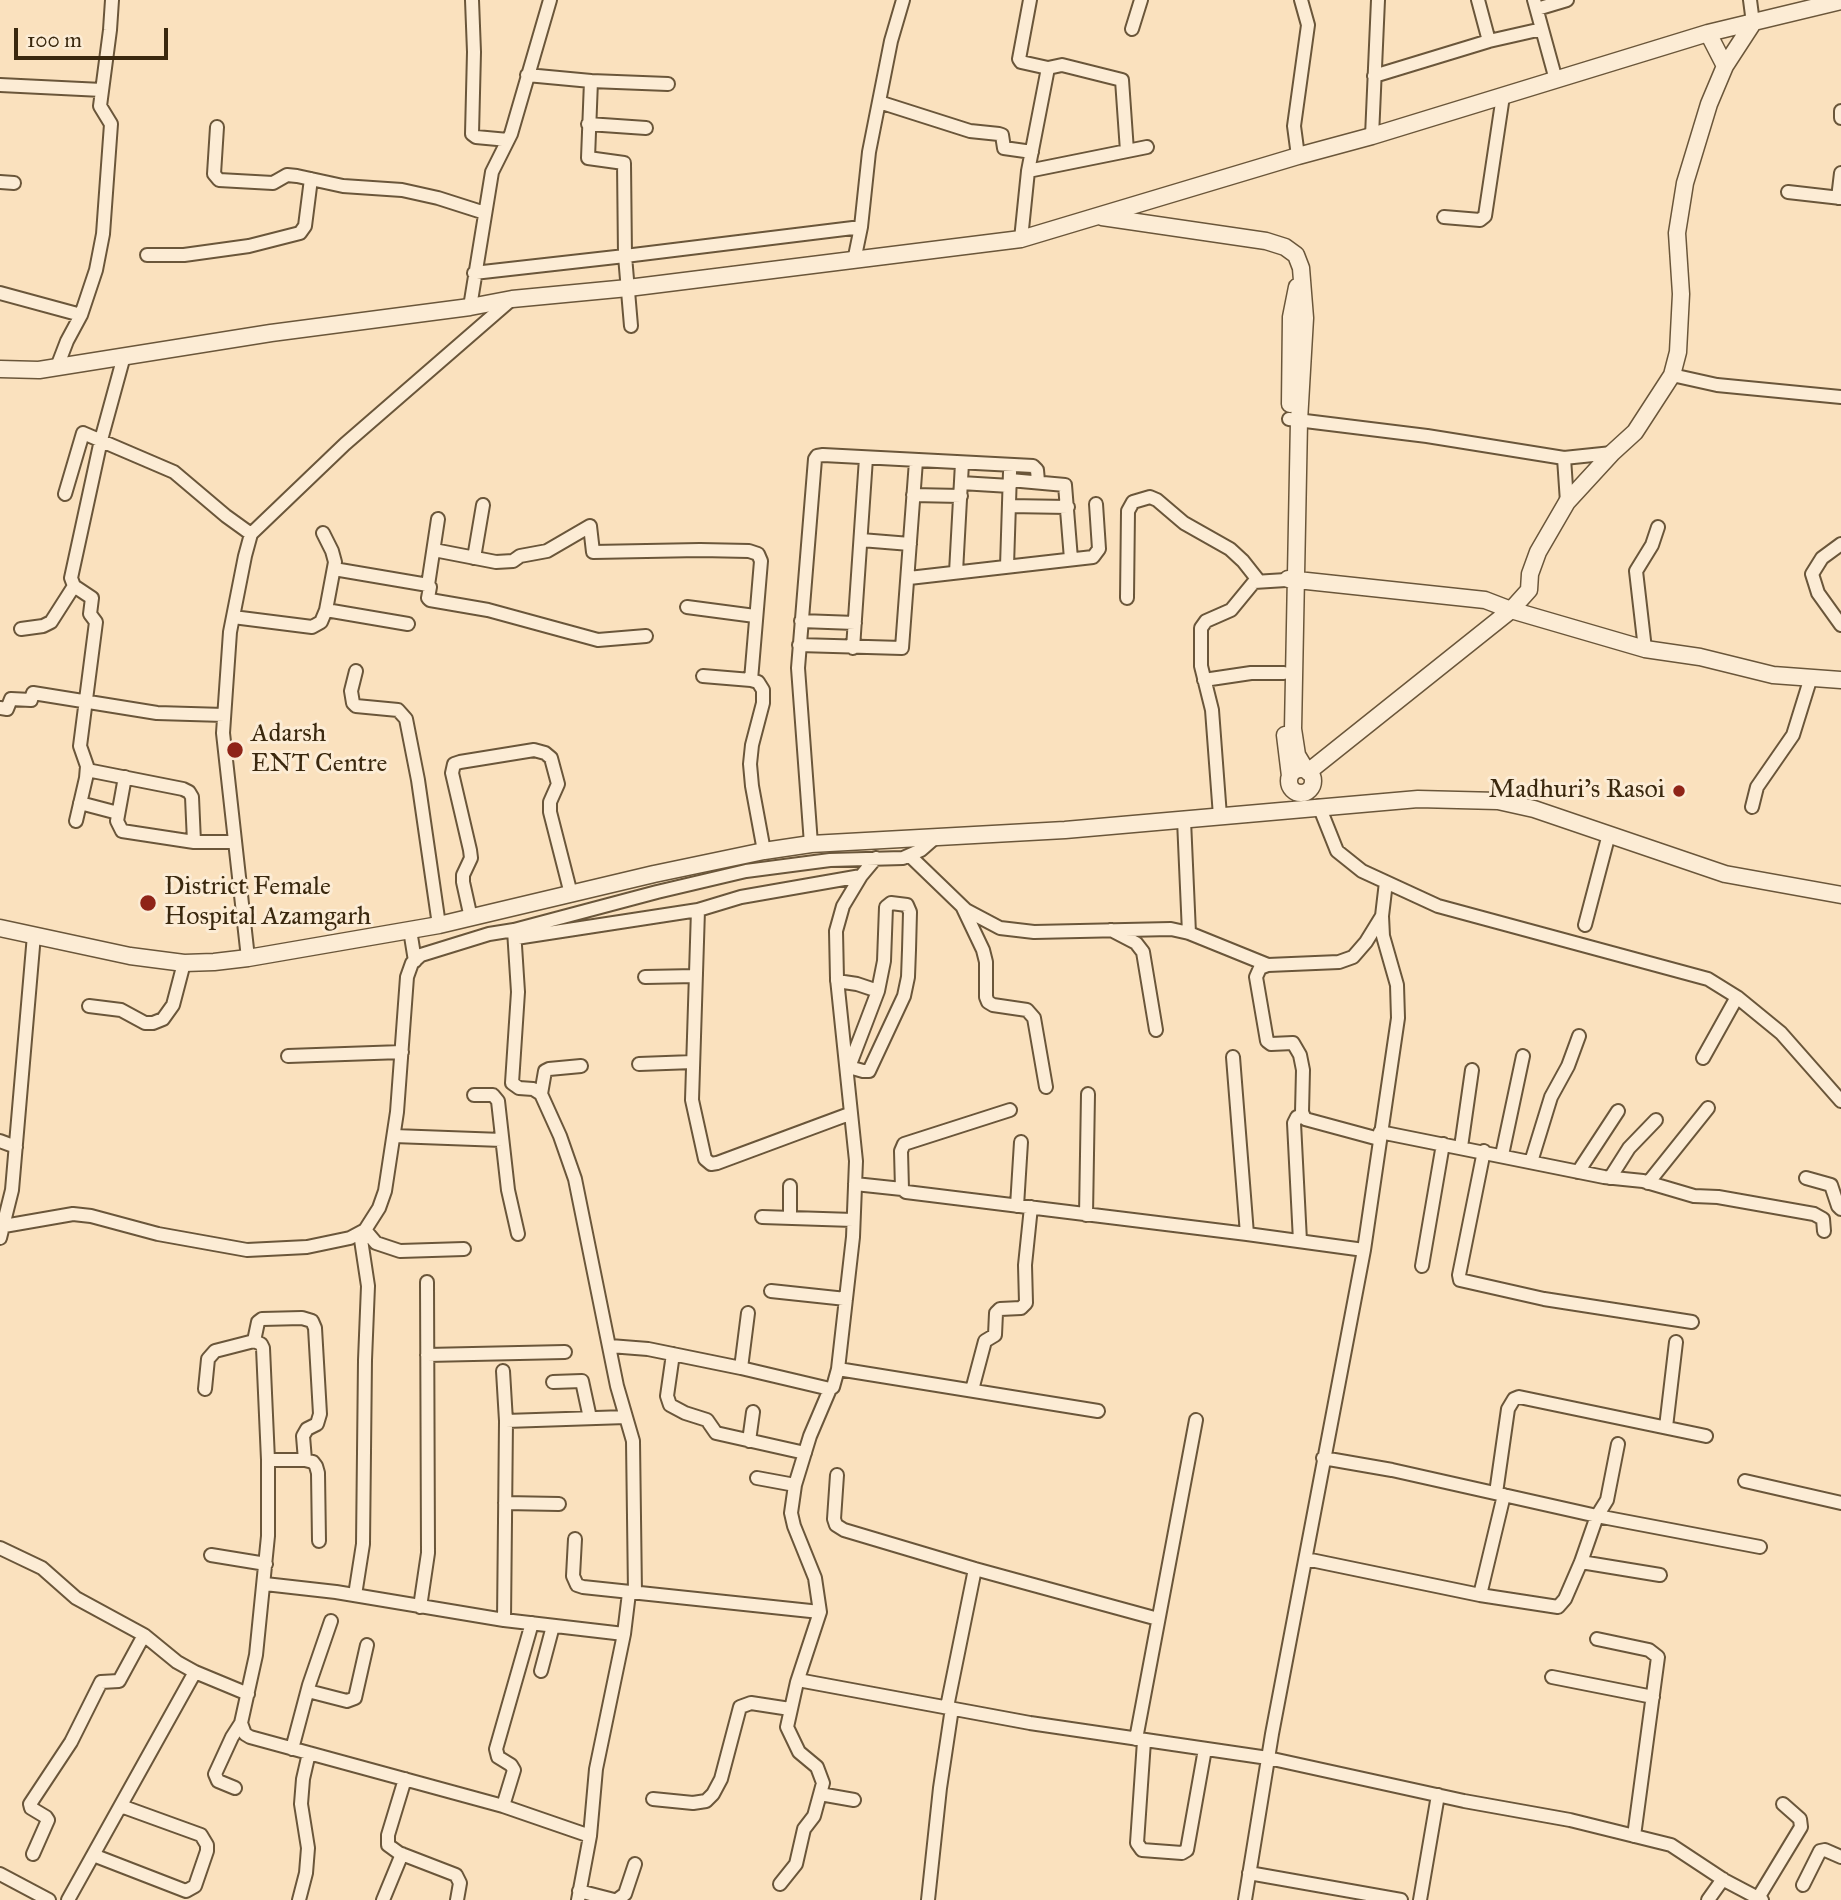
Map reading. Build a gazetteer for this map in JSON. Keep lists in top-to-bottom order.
{
  "places": ["Adarsh ENT Centre", "Madhuri's Rasoi", "District Female Hospital Azamgarh"],
  "scale_bar": "100 m"
}
